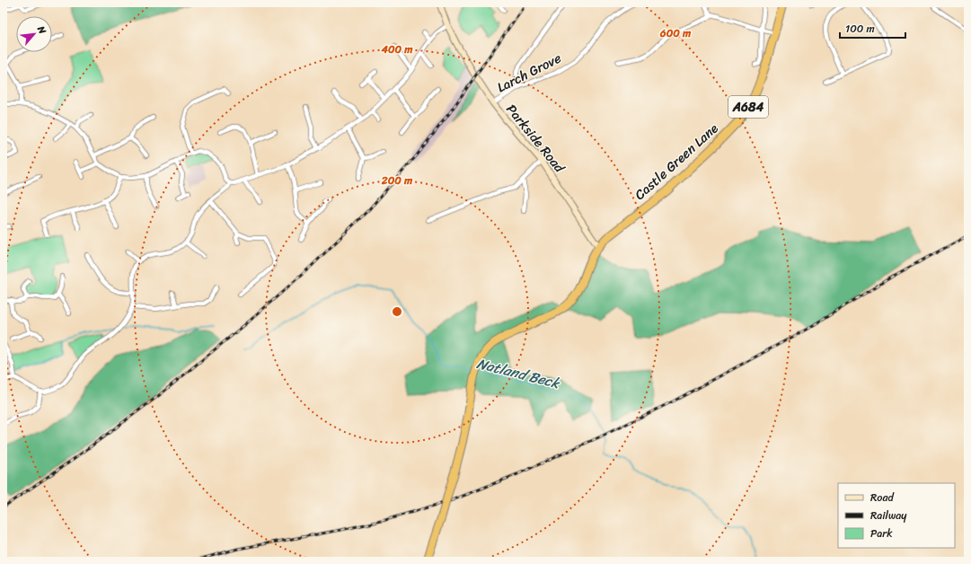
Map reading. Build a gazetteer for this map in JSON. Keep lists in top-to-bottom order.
{
  "streets": {
    "highway": ["A684", "Castle Green Lane"],
    "street": ["Larch Grove", "Parkside Road"]
  },
  "crossings": [
    ["Larch Grove", "Parkside Road"],
    ["A684", "Parkside Road"],
    ["A684", "Castle Green Lane"],
    ["Parkside Road", "Castle Green Lane"]
  ],
  "water": ["Natland Beck"],
  "legend": ["Road", "Railway", "Park"],
  "scale_bar": "100 m",
  "north": "top right",
  "rings": ["600 m", "400 m", "200 m"]
}
